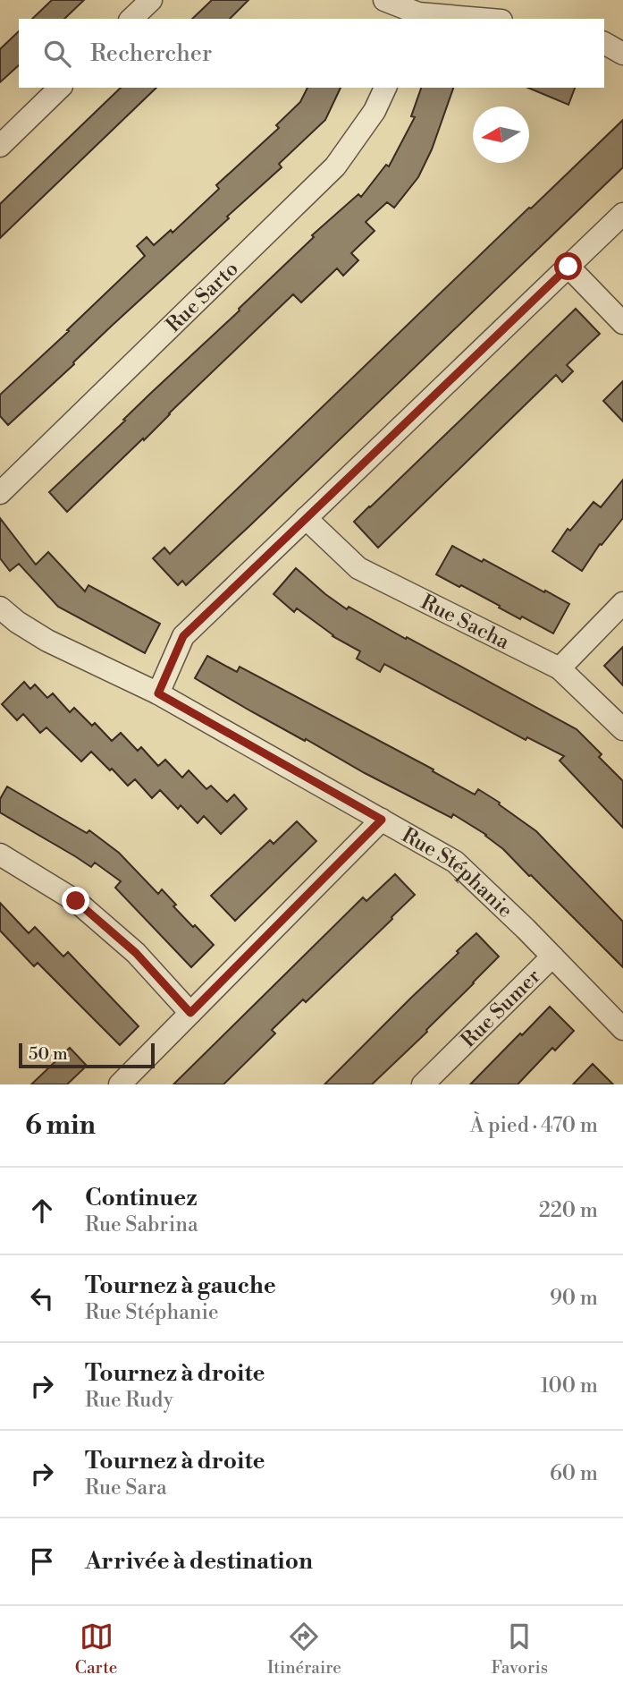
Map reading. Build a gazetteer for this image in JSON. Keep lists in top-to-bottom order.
{
  "streets": {
    "street": [
      "Rue Sarto",
      "Rue Sacha",
      "Rue Stéphanie",
      "Rue Sumer"
    ]
  },
  "crossings": [
    ["Rue Stéphanie", "Rue Sumer"]
  ],
  "scale_bar": "50 m",
  "north": "left",
  "page": {
    "search": "Rechercher",
    "scale": "50 m",
    "heading": ["6 min", "À pied · 470 m"],
    "list": [
      ["Continuez", "Rue Sabrina", "220 m"],
      ["Tournez à gauche", "Rue Stéphanie", "90 m"],
      ["Tournez à droite", "Rue Rudy", "100 m"],
      ["Tournez à droite", "Rue Sara", "60 m"],
      "Arrivée à destination"
    ],
    "nav": ["Carte", "Itinéraire", "Favoris"]
  }
}
